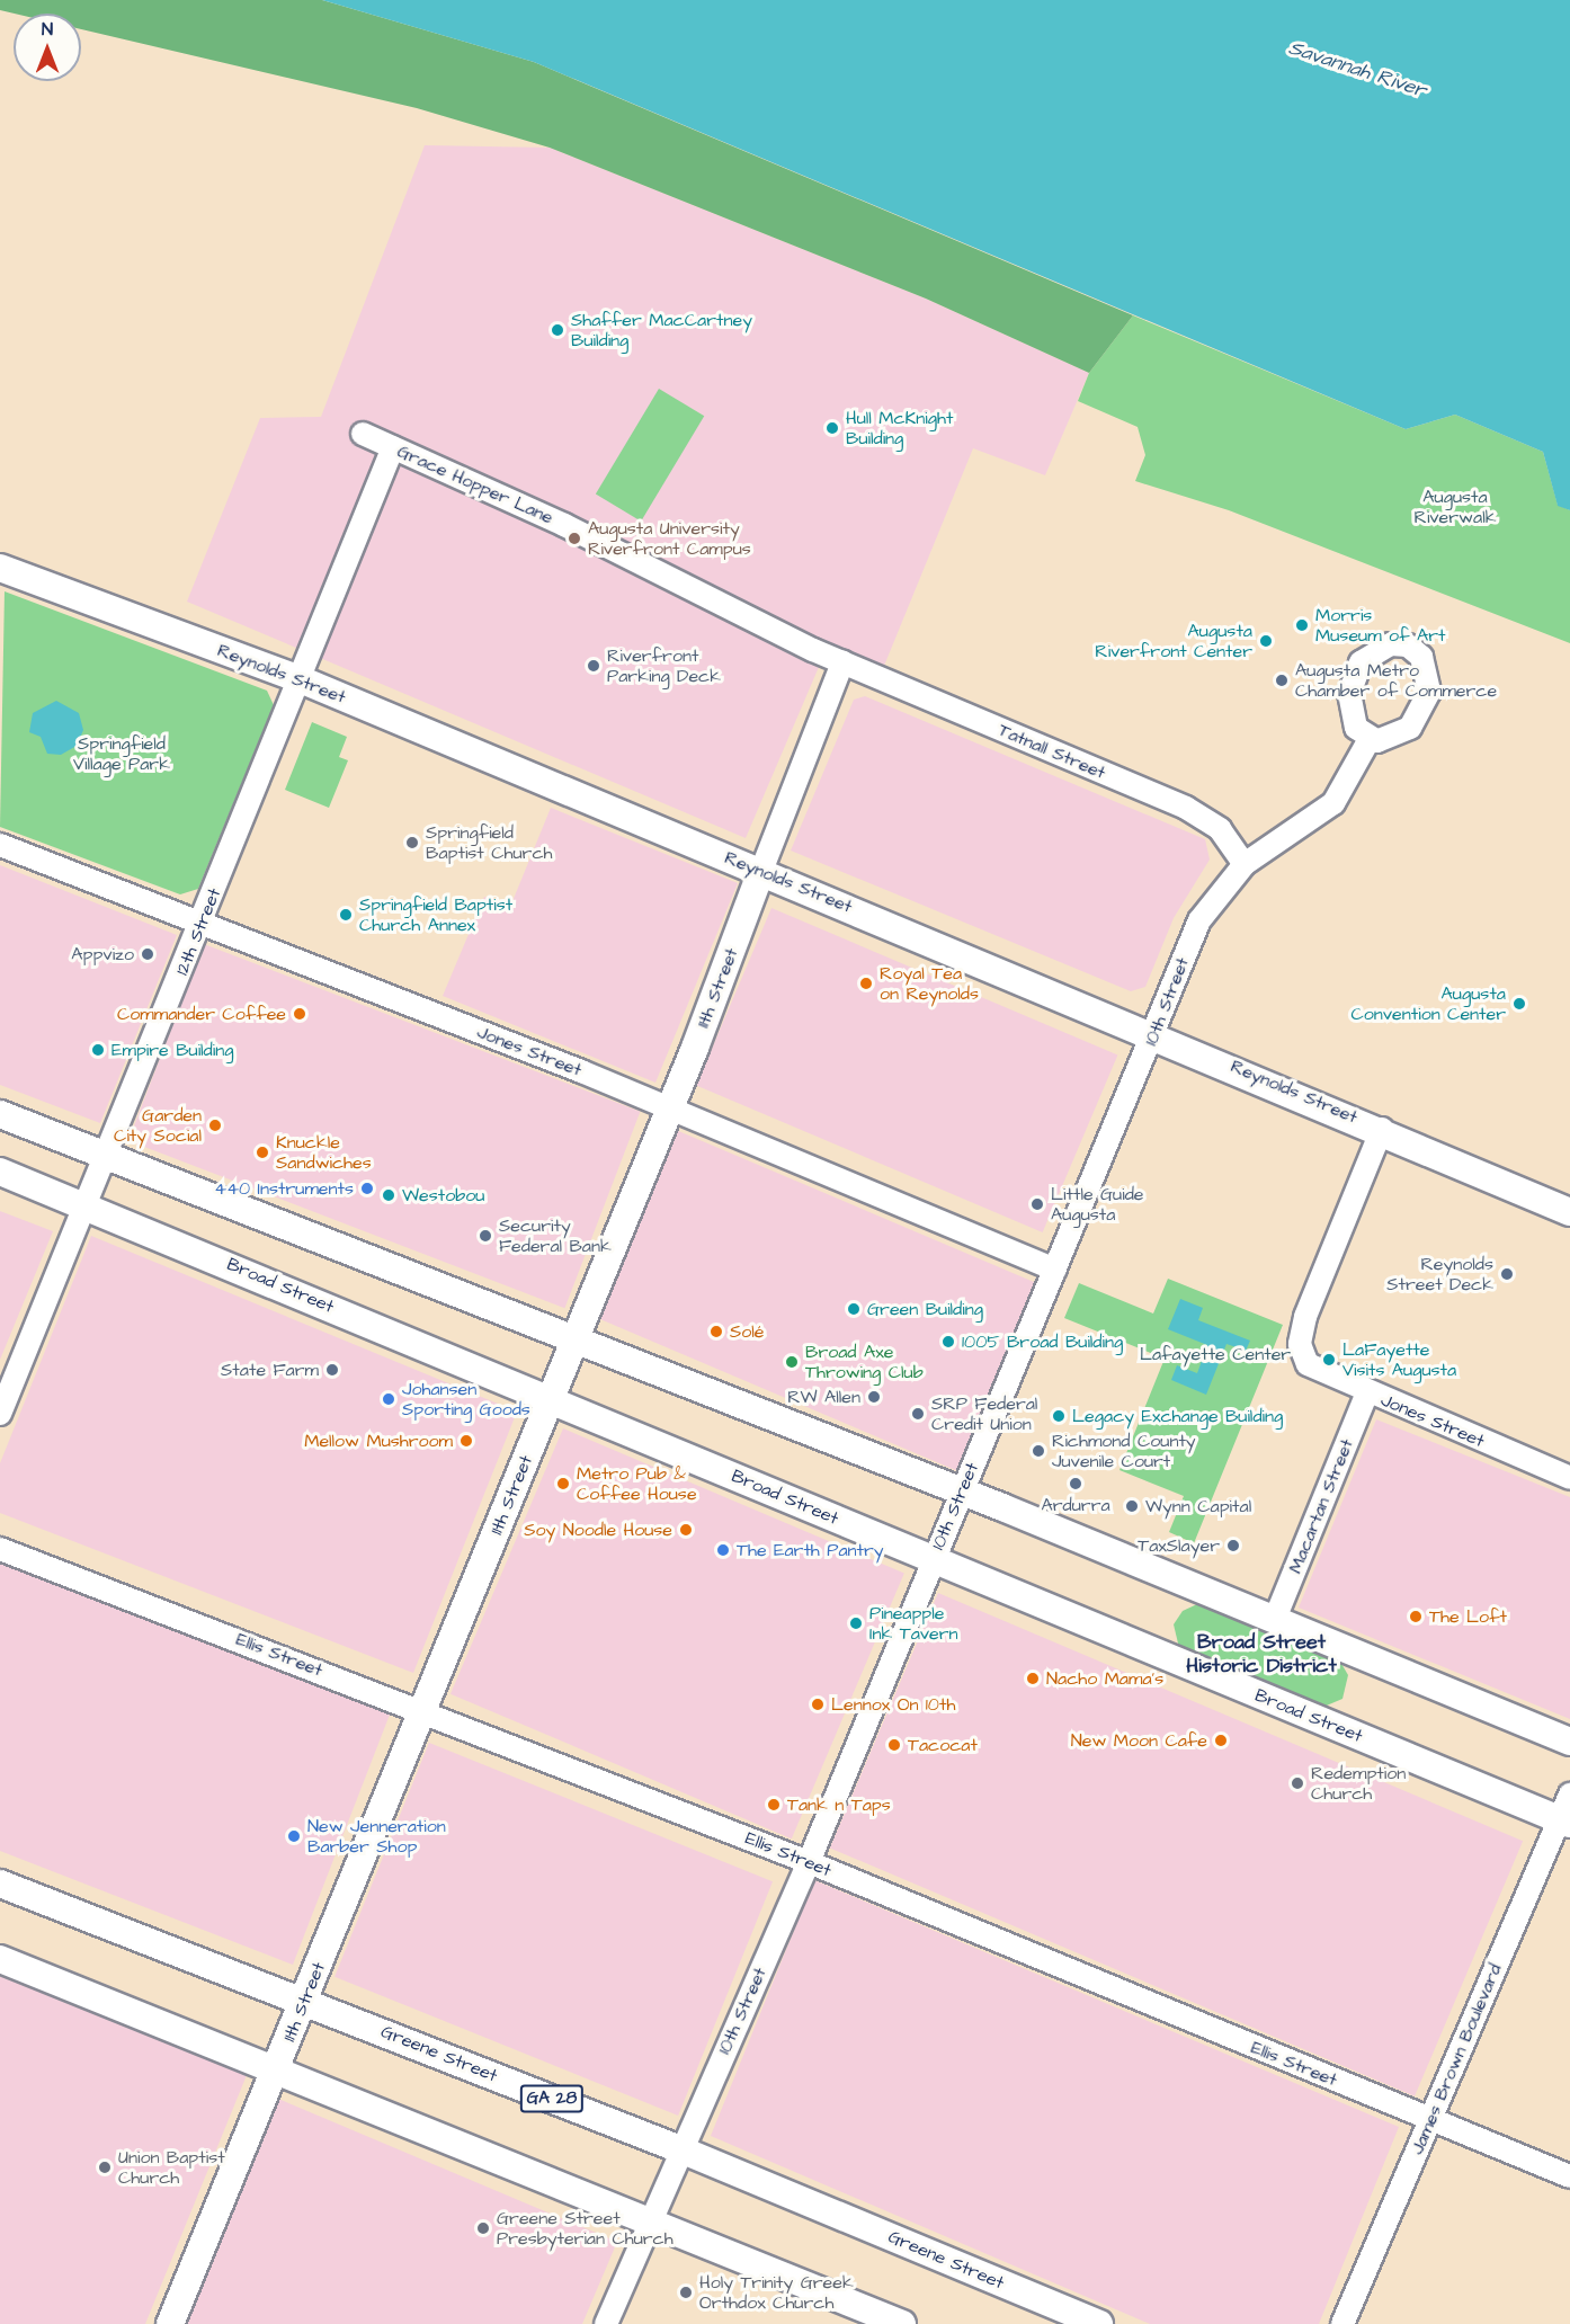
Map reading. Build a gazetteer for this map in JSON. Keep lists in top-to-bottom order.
{
  "streets": {
    "main road": [
      "Reynolds Street",
      "11th Street",
      "Broad Street",
      "Greene Street",
      "GA 28"
    ],
    "street": [
      "Grace Hopper Lane",
      "Tatnall Street",
      "12th Street",
      "10th Street",
      "Jones Street",
      "Macartan Street",
      "Ellis Street",
      "James Brown Boulevard"
    ]
  },
  "crossings": [
    ["Grace Hopper Lane", "Tatnall Street"],
    ["Grace Hopper Lane", "12th Street"],
    ["Grace Hopper Lane", "11th Street"],
    ["Reynolds Street", "12th Street"],
    ["Reynolds Street", "11th Street"],
    ["Reynolds Street", "10th Street"],
    ["Reynolds Street", "Jones Street"],
    ["Tatnall Street", "11th Street"],
    ["Tatnall Street", "10th Street"],
    ["12th Street", "Jones Street"],
    ["12th Street", "Broad Street"],
    ["11th Street", "Jones Street"],
    ["11th Street", "Broad Street"],
    ["11th Street", "Ellis Street"],
    ["11th Street", "Greene Street"],
    ["10th Street", "Jones Street"],
    ["10th Street", "Broad Street"],
    ["10th Street", "Ellis Street"],
    ["10th Street", "Greene Street"],
    ["Jones Street", "Macartan Street"],
    ["Broad Street", "James Brown Boulevard"],
    ["Ellis Street", "James Brown Boulevard"]
  ],
  "districts": ["Broad Street Historic District"],
  "water": ["Savannah River"],
  "parks": ["Augusta Riverwalk", "Springfield Village Park", "Lafayette Center"],
  "places": [
    "Shaffer MacCartney Building",
    "Hull McKnight Building",
    "Augusta University Riverfront Campus",
    "Morris Museum of Art",
    "Augusta Riverfront Center",
    "Riverfront Parking Deck",
    "Augusta Metro Chamber of Commerce",
    "Springfield Baptist Church",
    "Springfield Baptist Church Annex",
    "Appvizo",
    "Royal Tea on Reynolds",
    "Augusta Convention Center",
    "Commander Coffee",
    "Empire Building",
    "Garden City Social",
    "Knuckle Sandwiches",
    "440 Instruments",
    "Westobou",
    "Little Guide Augusta",
    "Security Federal Bank",
    "Reynolds Street Deck",
    "Green Building",
    "Solé",
    "1005 Broad Building",
    "LaFayette Visits Augusta",
    "Broad Axe Throwing Club",
    "State Farm",
    "RW Allen",
    "Johansen Sporting Goods",
    "SRP Federal Credit Union",
    "Legacy Exchange Building",
    "Mellow Mushroom",
    "Richmond County Juvenile Court",
    "Metro Pub & Coffee House",
    "Ardurra",
    "Wynn Capital",
    "Soy Noodle House",
    "TaxSlayer",
    "The Earth Pantry",
    "The Loft",
    "Pineapple Ink Tavern",
    "Nacho Mama's",
    "Lennox On 10th",
    "New Moon Cafe",
    "Tacocat",
    "Redemption Church",
    "Tank n Taps",
    "New Jenneration Barber Shop",
    "Union Baptist Church",
    "Greene Street Presbyterian Church",
    "Holy Trinity Greek Orthdox Church"
  ],
  "north": "top"
}
